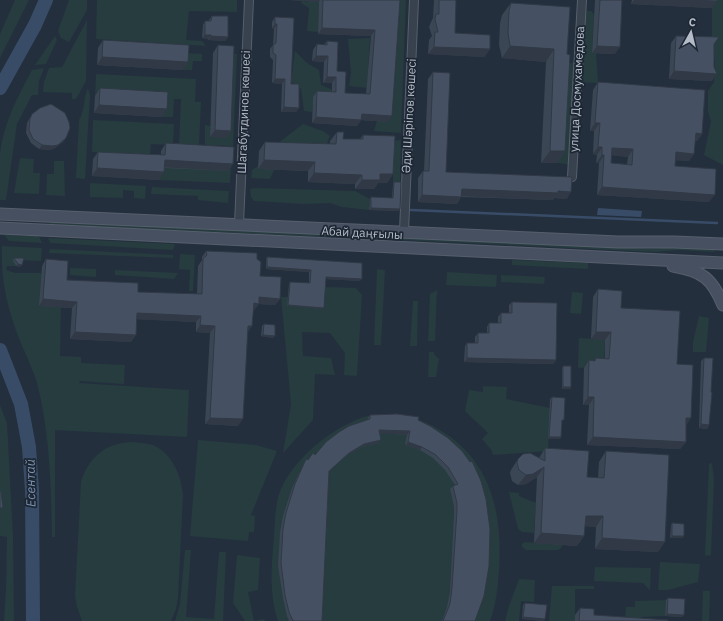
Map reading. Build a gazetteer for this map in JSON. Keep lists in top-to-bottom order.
{
  "streets": {
    "main road": ["Абай даңғылы"],
    "street": ["улица Досмухамедова", "Шагабутдинов көшесі", "Әди Шәріпов көшесі"]
  },
  "crossings": [
    ["Шагабутдинов көшесі", "Абай даңғылы"],
    ["Әди Шәріпов көшесі", "Абай даңғылы"]
  ],
  "water": ["Есентай"],
  "north": "top"
}
